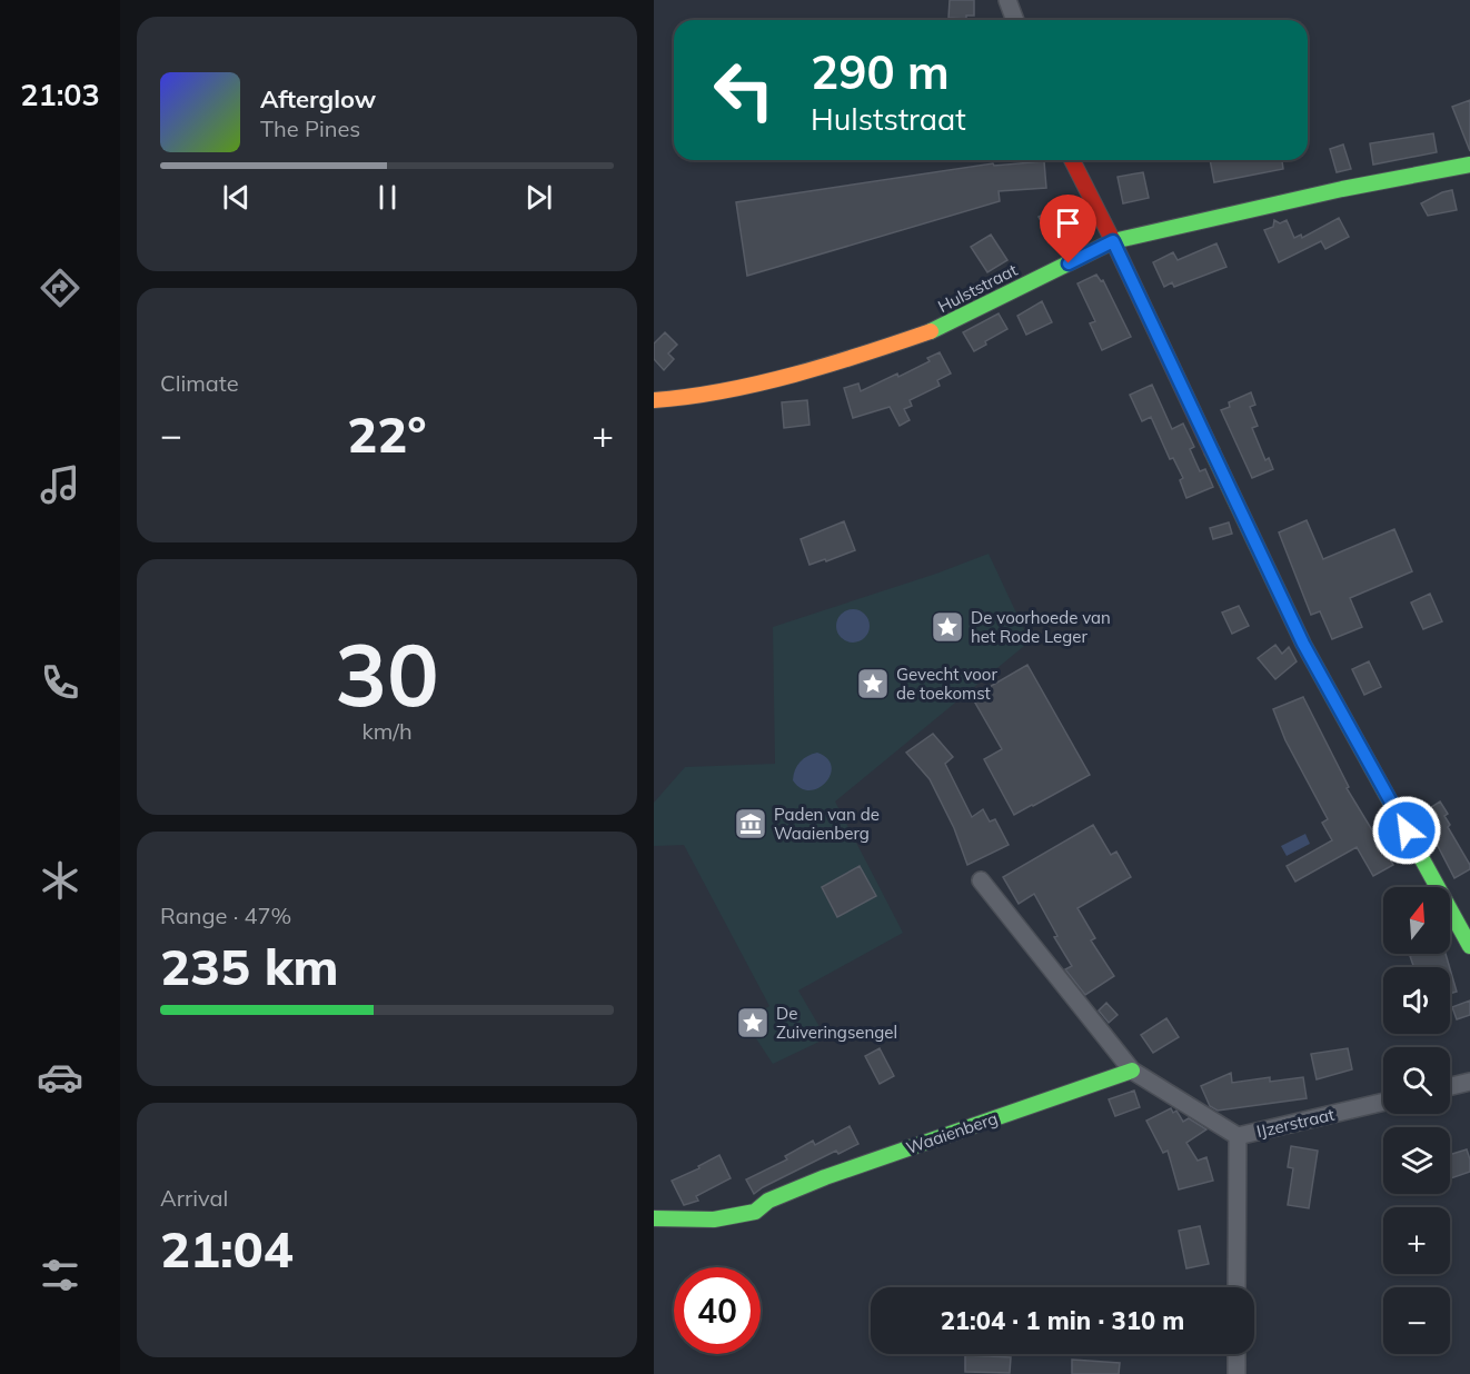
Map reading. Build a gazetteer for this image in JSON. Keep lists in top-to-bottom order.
{
  "streets": {
    "street": ["Hulststraat", "IJzerstraat", "Waaienberg"]
  },
  "places": {
    "place": ["De voorhoede van het Rode Leger", "Gevecht voor de toekomst", "De Zuiveringsengel"],
    "museum": ["Paden van de Waaienberg"]
  },
  "north": "top",
  "page": {
    "tabs": "21:03",
    "turn": ["290 m", "Hulststraat"],
    "song": ["Afterglow", "The Pines"],
    "tile": [
      "Climate",
      ["30", "km/h"],
      ["Range · 47%", "235 km"],
      ["Arrival", "21:04"]
    ],
    "heat": ["−", "22°", "+"],
    "map_buttons": ["+", "−"],
    "limit": "40",
    "trip": "21:04 · 1 min · 310 m"
  }
}
